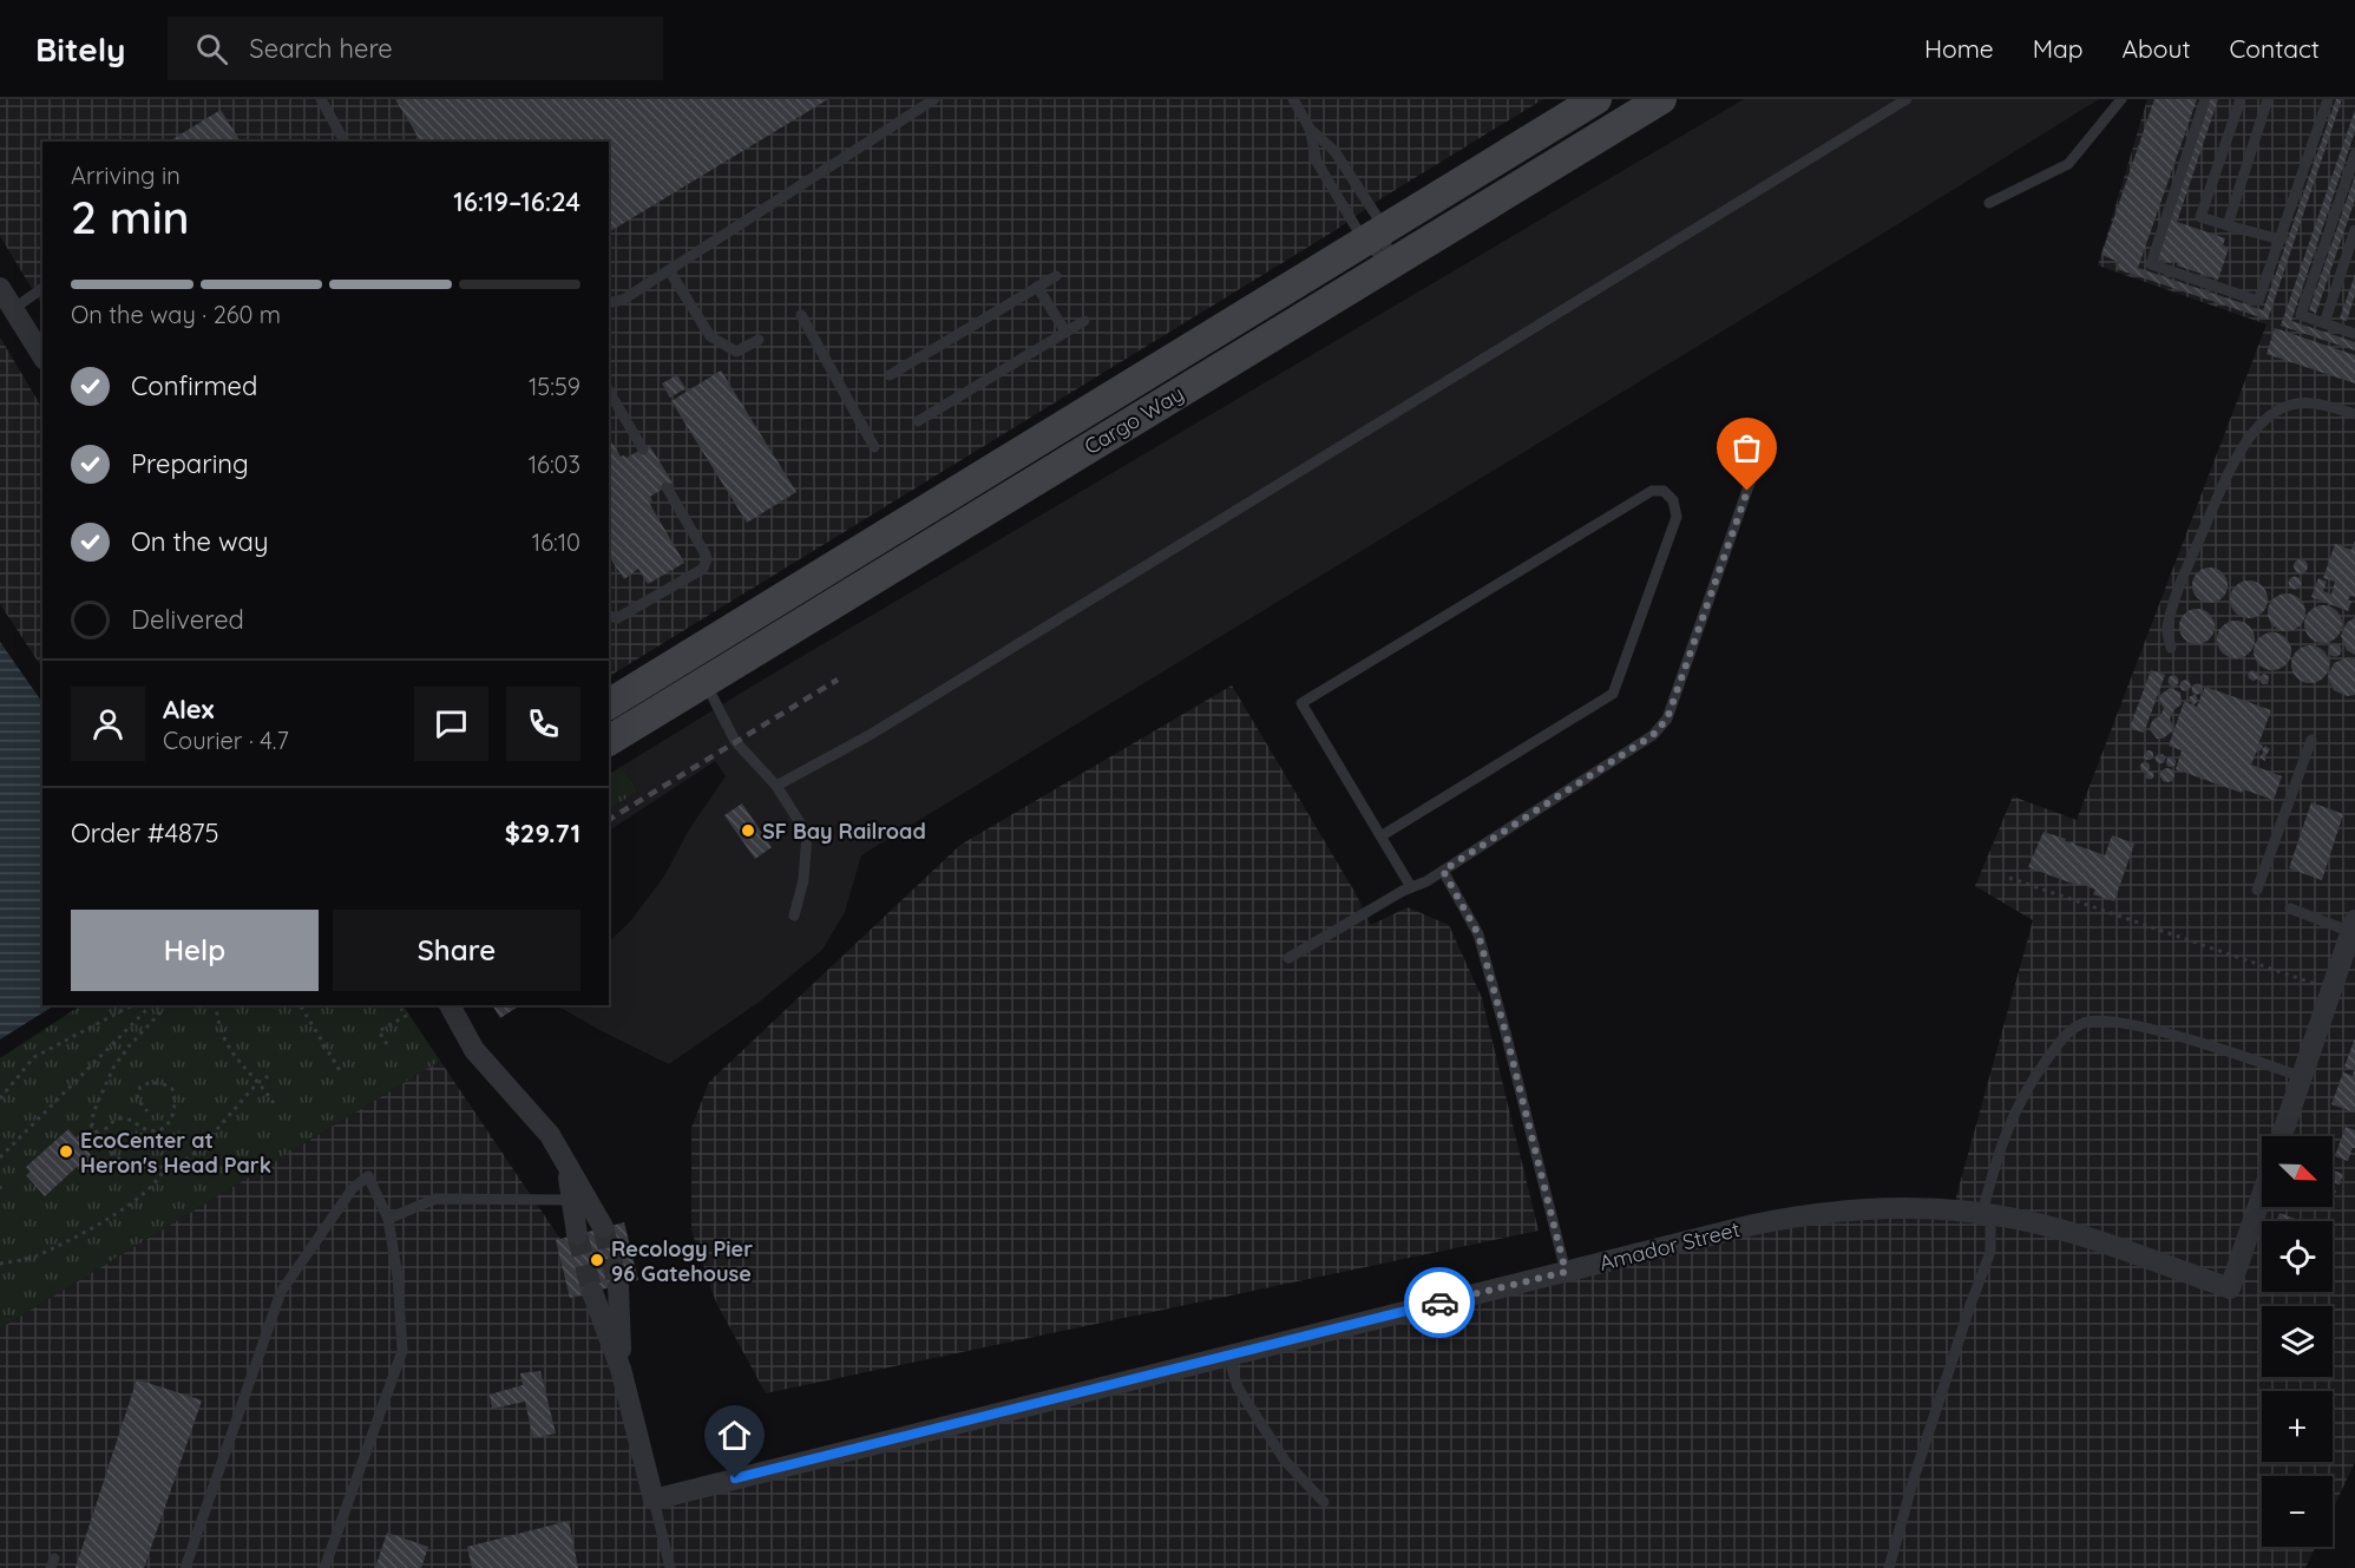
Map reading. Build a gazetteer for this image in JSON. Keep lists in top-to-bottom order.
{
  "streets": {
    "main road": ["Cargo Way"],
    "street": ["Amador Street"]
  },
  "places": ["SF Bay Railroad", "EcoCenter at Heron's Head Park", "Recology Pier 96 Gatehouse"],
  "north": "bottom right",
  "page": {
    "header": "Bitely",
    "search": "Search here",
    "nav": [
      "Home",
      "Map",
      "About",
      "Contact"
    ],
    "heading": ["2 min", "Arriving in", "16:19–16:24"],
    "panel": [
      "Alex",
      "Courier · 4.7",
      "Order #4875",
      "$29.71"
    ],
    "bar": "On the way · 260 m",
    "list": [
      ["Confirmed", "15:59"],
      ["Preparing", "16:03"],
      ["On the way", "16:10"],
      "Delivered"
    ],
    "buttons": ["Help", "Share"],
    "map_buttons": ["+", "−"]
  }
}
